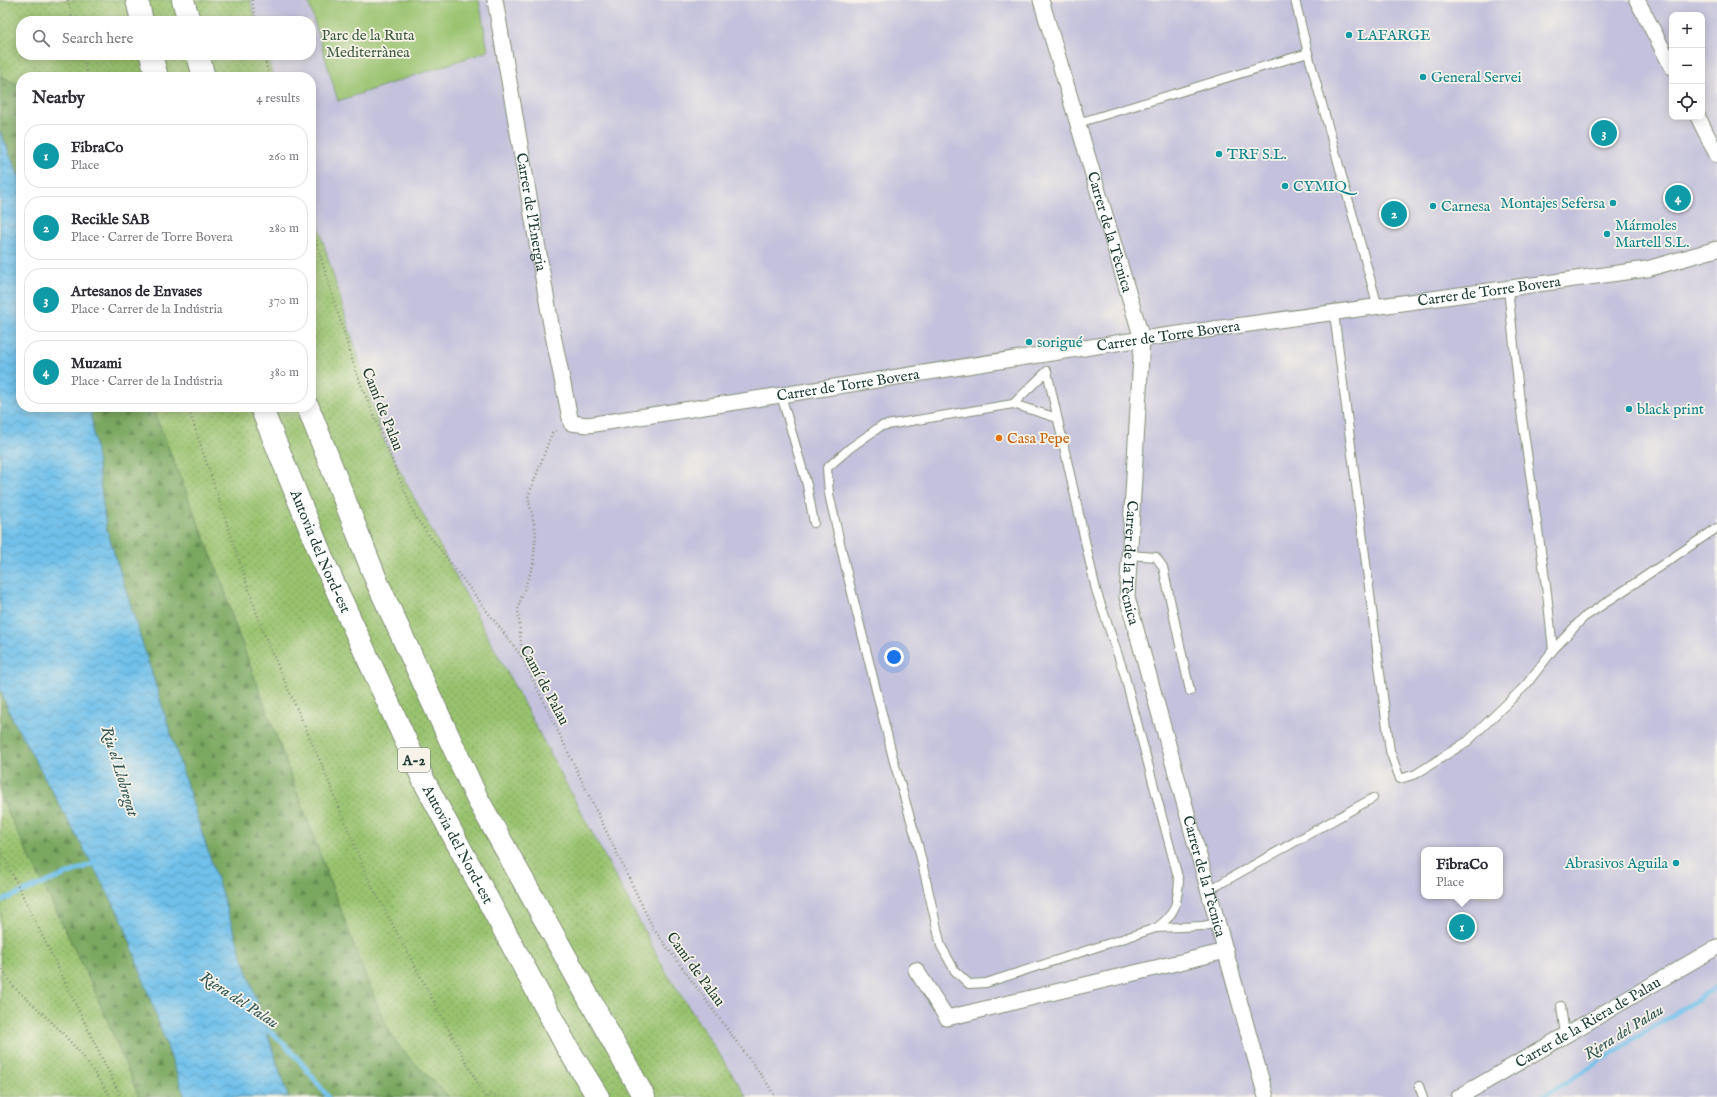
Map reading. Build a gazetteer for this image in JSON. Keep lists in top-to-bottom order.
{
  "streets": {
    "highway": ["Autovia del Nord-est", "A-2"],
    "street": [
      "Carrer de l'Energia",
      "Carrer de la Tècnica",
      "Carrer de Torre Bovera",
      "Carrer de la Riera de Palau"
    ],
    "path": ["Camí de Palau"]
  },
  "crossings": [
    ["Carrer de l'Energia", "Carrer de Torre Bovera"],
    ["Carrer de la Tècnica", "Carrer de Torre Bovera"]
  ],
  "water": ["Riu el Llobregat", "Riera del Palau"],
  "parks": ["Parc de la Ruta Mediterrànea"],
  "places": [
    "LAFARGE",
    "General Servei",
    "TRF S.L.",
    "CYMIQ",
    "Montajes Sefersa",
    "Carnesa",
    "Mármoles Martell S.L.",
    "sorigué",
    "black print",
    "Casa Pepe",
    "Abrasivos Aguila"
  ],
  "page": {
    "map_buttons": ["+", "−"],
    "search": "Search here",
    "heading": ["Nearby", "4 results"],
    "pins": [
      "3",
      "4",
      "2",
      "1"
    ],
    "list": [
      {
        "mark": "1",
        "name": "FibraCo",
        "note": "Place",
        "value": "260 m"
      },
      {
        "mark": "2",
        "name": "Recikle SAB",
        "note": "Place · Carrer de Torre Bovera",
        "value": "280 m"
      },
      {
        "mark": "3",
        "name": "Artesanos de Envases",
        "note": "Place · Carrer de la Indústria",
        "value": "370 m"
      },
      {
        "mark": "4",
        "name": "Muzami",
        "note": "Place · Carrer de la Indústria",
        "value": "380 m"
      }
    ],
    "popup": ["FibraCo", "Place"]
  }
}
